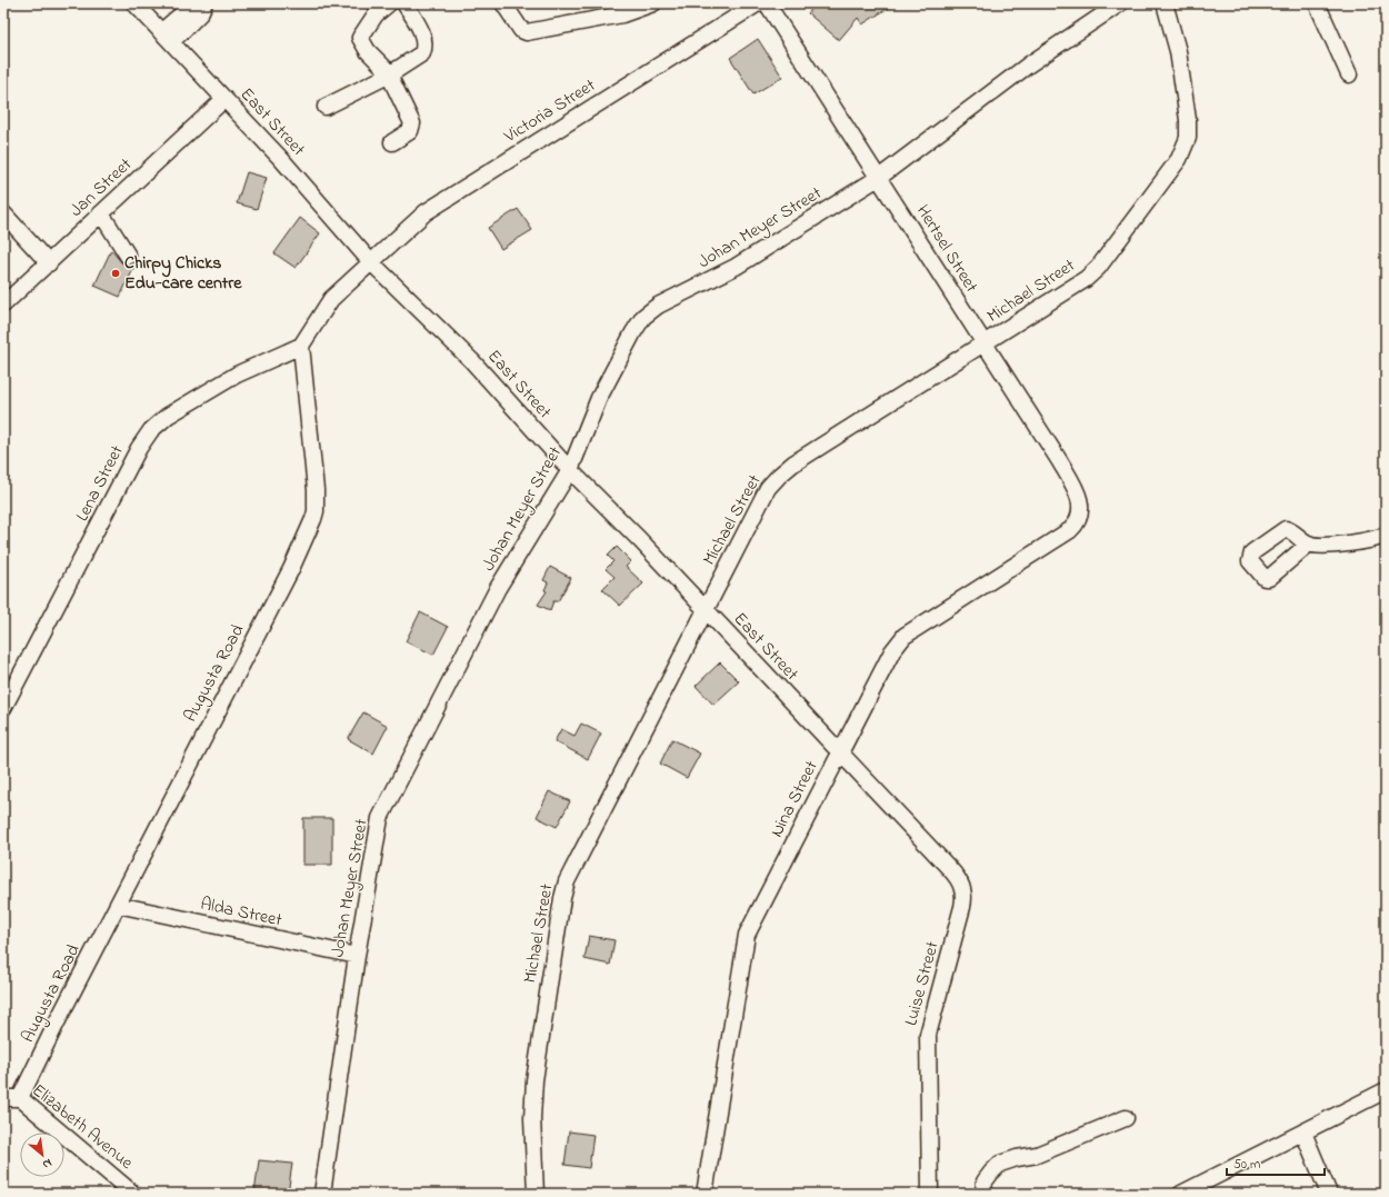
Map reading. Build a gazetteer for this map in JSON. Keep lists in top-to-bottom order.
{
  "streets": {
    "street": [
      "Victoria Street",
      "East Street",
      "Jan Street",
      "Johan Meyer Street",
      "Hertsel Street",
      "Michael Street",
      "Lena Street",
      "Augusta Road",
      "Nina Street",
      "Alda Street",
      "Luise Street",
      "Elizabeth Avenue"
    ]
  },
  "crossings": [
    ["Victoria Street", "East Street"],
    ["East Street", "Jan Street"],
    ["East Street", "Johan Meyer Street"],
    ["East Street", "Michael Street"],
    ["East Street", "Nina Street"],
    ["East Street", "Luise Street"],
    ["Johan Meyer Street", "Hertsel Street"],
    ["Johan Meyer Street", "Alda Street"],
    ["Hertsel Street", "Michael Street"],
    ["Hertsel Street", "Nina Street"],
    ["Lena Street", "Augusta Road"],
    ["Augusta Road", "Alda Street"],
    ["Augusta Road", "Elizabeth Avenue"]
  ],
  "places": ["Chirpy Chicks Edu-care centre"],
  "scale_bar": "50 m",
  "north": "bottom right"
}
